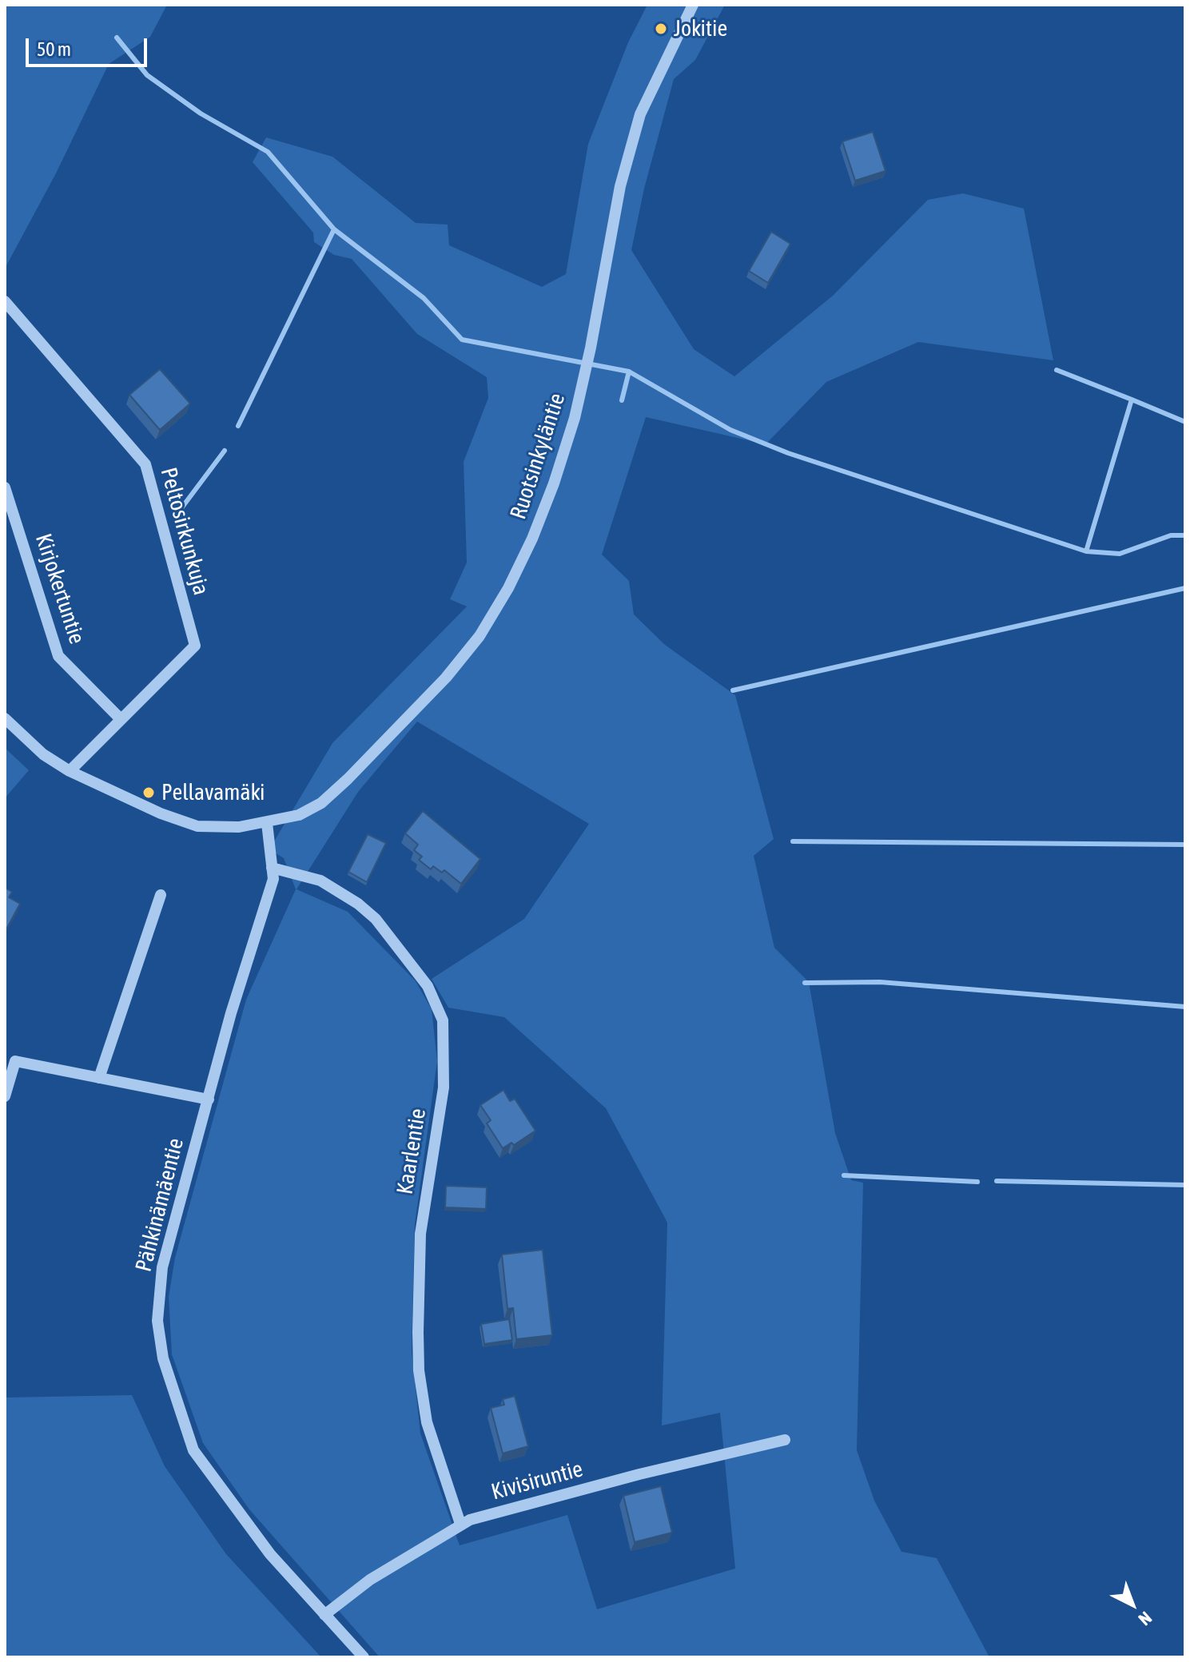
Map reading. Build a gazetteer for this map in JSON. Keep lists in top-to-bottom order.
{
  "streets": {
    "street": [
      "Ruotsinkyläntie",
      "Peltosirkunkuja",
      "Kirjokertuntie",
      "Kaarlentie",
      "Pähkinämäentie",
      "Kivisiruntie"
    ]
  },
  "crossings": [
    ["Ruotsinkyläntie", "Peltosirkunkuja"],
    ["Ruotsinkyläntie", "Pähkinämäentie"],
    ["Peltosirkunkuja", "Kirjokertuntie"],
    ["Kaarlentie", "Pähkinämäentie"],
    ["Kaarlentie", "Kivisiruntie"],
    ["Pähkinämäentie", "Kivisiruntie"]
  ],
  "places": ["Jokitie", "Pellavamäki"],
  "scale_bar": "50 m",
  "north": "bottom right"
}
